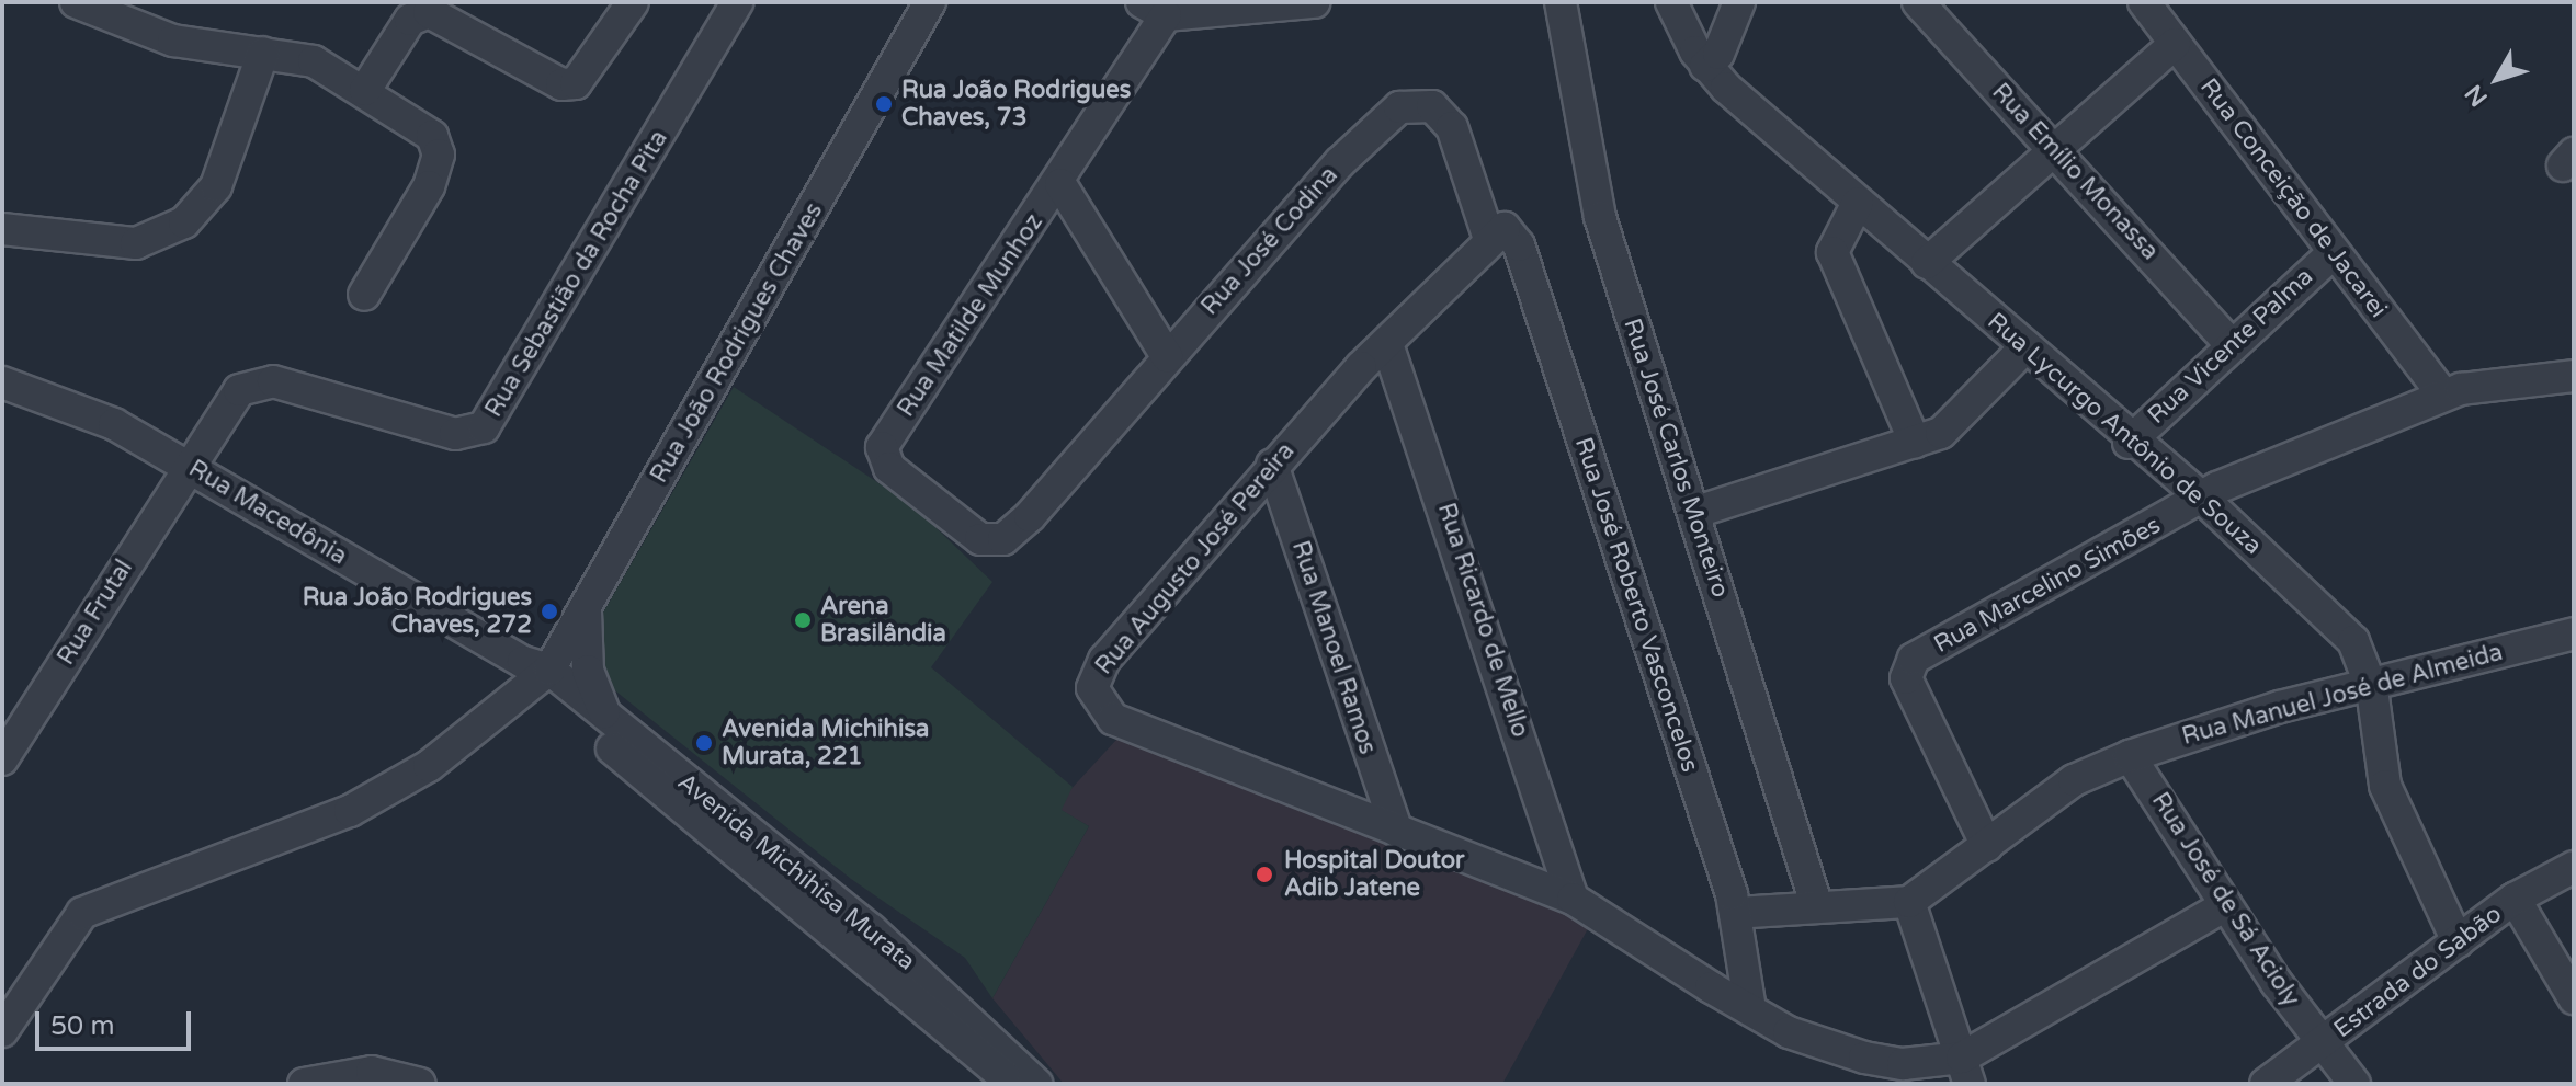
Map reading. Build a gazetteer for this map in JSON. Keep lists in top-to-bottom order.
{
  "streets": {
    "street": [
      "Rua Emílio Monassa",
      "Rua Conceição de Jacarei",
      "Rua José Codina",
      "Rua Sebastião da Rocha Pita",
      "Rua Matilde Munhoz",
      "Rua João Rodrigues Chaves",
      "Rua Vicente Palma",
      "Rua Lycurgo Antônio de Souza",
      "Rua José Carlos Monteiro",
      "Rua Macedônia",
      "Rua Augusto José Pereira",
      "Rua Marcelino Simões",
      "Rua José Roberto Vasconcelos",
      "Rua Frutal",
      "Rua Ricardo de Mello",
      "Rua Manoel Ramos",
      "Rua Manuel José de Almeida",
      "Avenida Michihisa Murata",
      "Rua José de Sá Acioly",
      "Estrada do Sabão"
    ]
  },
  "crossings": [
    ["Rua Emílio Monassa", "Rua Vicente Palma"],
    ["Rua Conceição de Jacarei", "Rua Vicente Palma"],
    ["Rua Conceição de Jacarei", "Rua Marcelino Simões"],
    ["Rua José Codina", "Rua Matilde Munhoz"],
    ["Rua José Codina", "Rua Augusto José Pereira"],
    ["Rua José Codina", "Rua José Roberto Vasconcelos"],
    ["Rua Sebastião da Rocha Pita", "Rua Macedônia"],
    ["Rua Sebastião da Rocha Pita", "Rua Frutal"],
    ["Rua João Rodrigues Chaves", "Rua Macedônia"],
    ["Rua João Rodrigues Chaves", "Avenida Michihisa Murata"],
    ["Rua Vicente Palma", "Rua Lycurgo Antônio de Souza"],
    ["Rua Lycurgo Antônio de Souza", "Rua Marcelino Simões"],
    ["Rua Lycurgo Antônio de Souza", "Rua Manuel José de Almeida"],
    ["Rua Lycurgo Antônio de Souza", "Estrada do Sabão"],
    ["Rua Macedônia", "Rua Frutal"],
    ["Rua Macedônia", "Avenida Michihisa Murata"],
    ["Rua Augusto José Pereira", "Rua José Roberto Vasconcelos"],
    ["Rua Augusto José Pereira", "Rua Ricardo de Mello"],
    ["Rua Augusto José Pereira", "Rua Manoel Ramos"],
    ["Rua Augusto José Pereira", "Rua José de Sá Acioly"],
    ["Rua Marcelino Simões", "Rua Manuel José de Almeida"],
    ["Rua Manuel José de Almeida", "Rua José de Sá Acioly"],
    ["Rua José de Sá Acioly", "Estrada do Sabão"]
  ],
  "places": [
    "Rua João Rodrigues Chaves, 73",
    "Rua João Rodrigues Chaves, 272",
    "Arena Brasilândia",
    "Avenida Michihisa Murata, 221",
    "Hospital Doutor Adib Jatene"
  ],
  "scale_bar": "50 m",
  "north": "bottom left"
}
